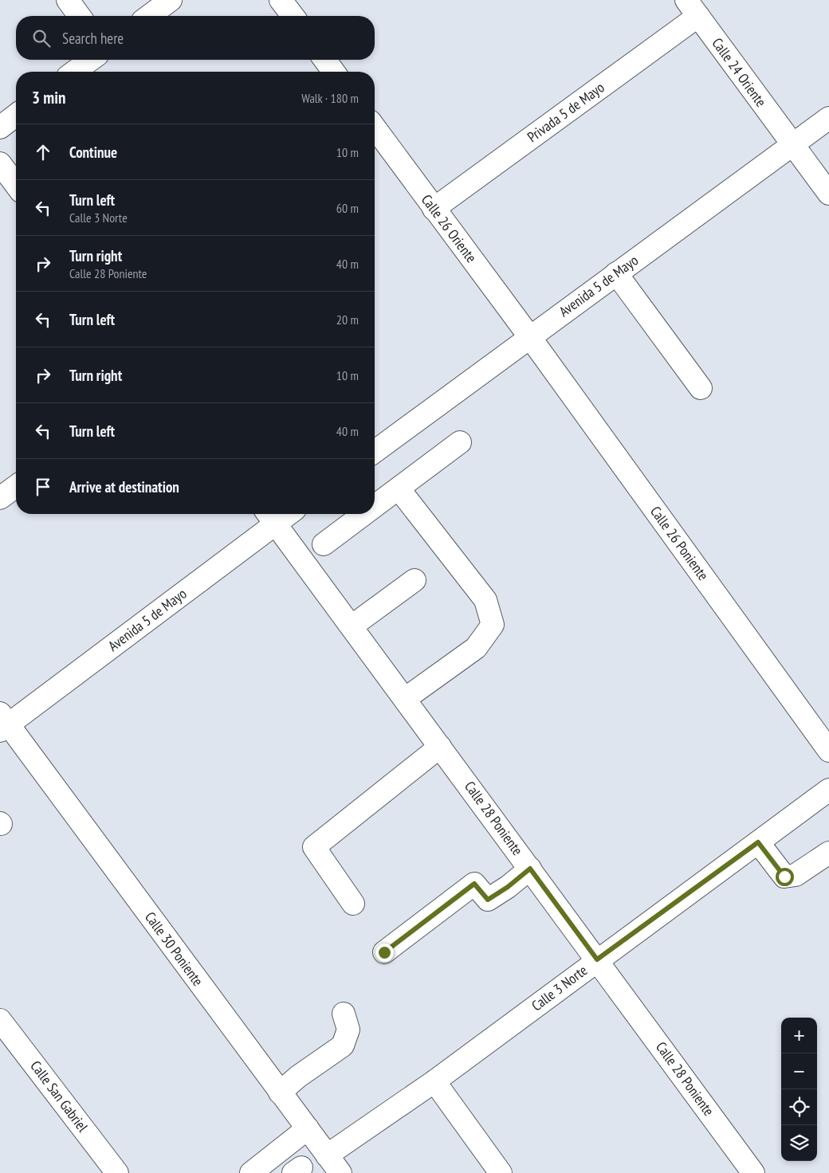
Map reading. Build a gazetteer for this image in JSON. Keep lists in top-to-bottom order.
{
  "streets": {
    "street": [
      "Calle 24 Oriente",
      "Privada 5 de Mayo",
      "Calle 26 Oriente",
      "Avenida 5 de Mayo",
      "Calle 26 Poniente",
      "Calle 28 Poniente",
      "Calle 30 Poniente",
      "Calle 3 Norte",
      "Calle San Gabriel"
    ]
  },
  "crossings": [
    ["Calle 24 Oriente", "Privada 5 de Mayo"],
    ["Calle 24 Oriente", "Avenida 5 de Mayo"],
    ["Privada 5 de Mayo", "Calle 26 Oriente"],
    ["Calle 26 Oriente", "Avenida 5 de Mayo"],
    ["Calle 26 Oriente", "Calle 26 Poniente"],
    ["Avenida 5 de Mayo", "Calle 26 Poniente"],
    ["Avenida 5 de Mayo", "Calle 28 Poniente"],
    ["Avenida 5 de Mayo", "Calle 30 Poniente"],
    ["Calle 28 Poniente", "Calle 3 Norte"],
    ["Calle 30 Poniente", "Calle 3 Norte"]
  ],
  "page": {
    "search": "Search here",
    "heading": ["3 min", "Walk · 180 m"],
    "list": [
      ["Continue", "10 m"],
      ["Turn left", "Calle 3 Norte", "60 m"],
      ["Turn right", "Calle 28 Poniente", "40 m"],
      ["Turn left", "20 m"],
      ["Turn right", "10 m"],
      ["Turn left", "40 m"],
      "Arrive at destination"
    ],
    "map_buttons": ["+", "−"]
  }
}
